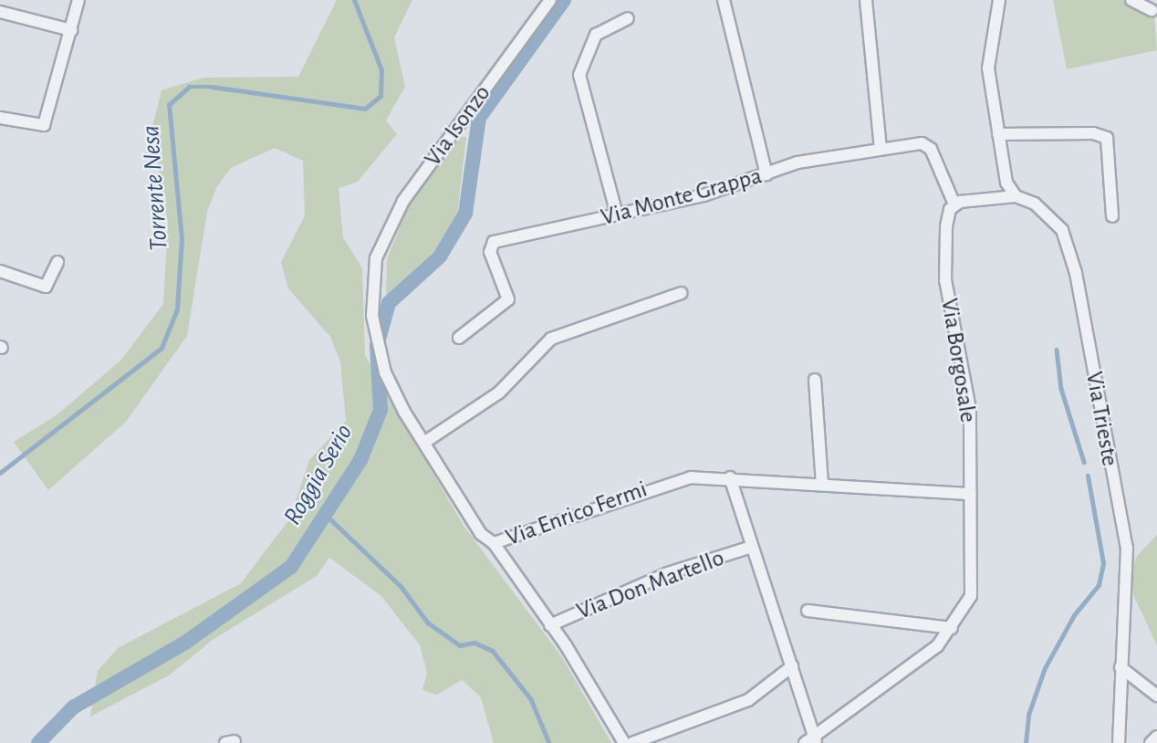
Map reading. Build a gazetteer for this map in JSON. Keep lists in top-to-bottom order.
{
  "streets": {
    "street": [
      "Via Isonzo",
      "Via Monte Grappa",
      "Via Borgosale",
      "Via Trieste",
      "Via Enrico Fermi",
      "Via Don Martello"
    ]
  },
  "crossings": [
    ["Via Isonzo", "Via Enrico Fermi"],
    ["Via Monte Grappa", "Via Borgosale"],
    ["Via Borgosale", "Via Enrico Fermi"],
    ["Via Borgosale", "Via Don Martello"],
    ["Via Enrico Fermi", "Via Don Martello"]
  ],
  "water": ["Torrente Nesa", "Roggia Serio"]
}
